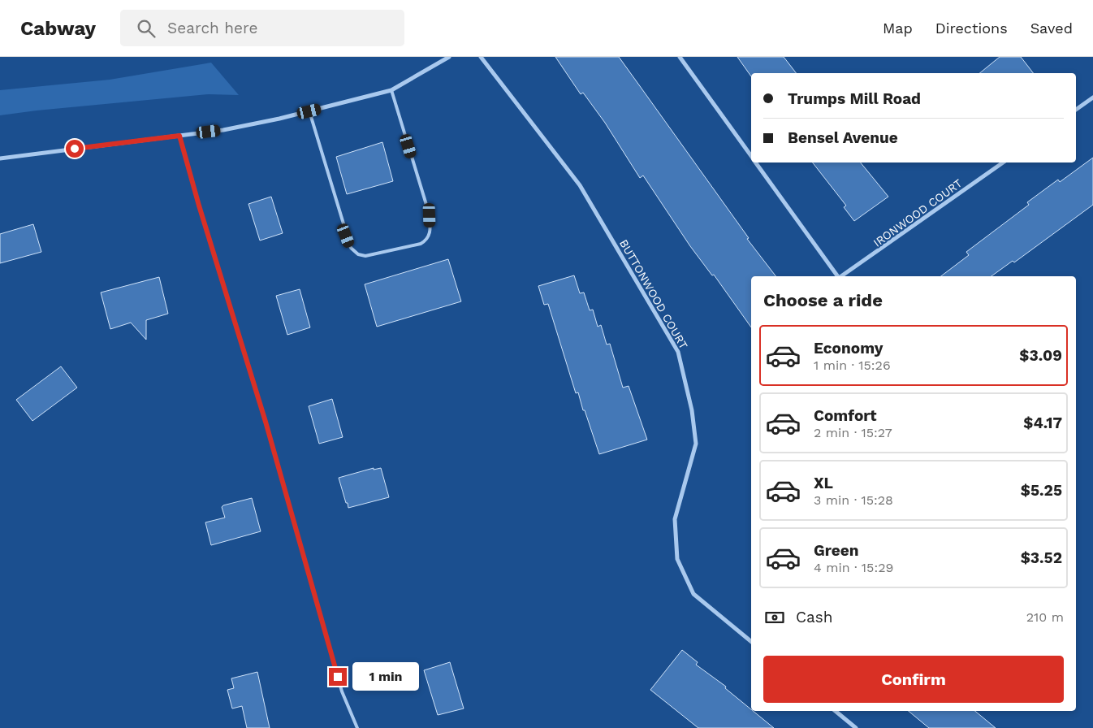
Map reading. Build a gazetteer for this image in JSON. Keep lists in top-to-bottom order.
{
  "streets": {
    "street": ["IRONWOOD COURT", "BUTTONWOOD COURT"]
  },
  "page": {
    "header": "Cabway",
    "search": "Search here",
    "nav": ["Map", "Directions", "Saved"],
    "banner": ["Trumps Mill Road", "Bensel Avenue"],
    "heading": "Choose a ride",
    "list": [
      {
        "name": "Economy",
        "note": "1 min · 15:26",
        "value": "$3.09"
      },
      {
        "name": "Comfort",
        "note": "2 min · 15:27",
        "value": "$4.17"
      },
      {
        "name": "XL",
        "note": "3 min · 15:28",
        "value": "$5.25"
      },
      {
        "name": "Green",
        "note": "4 min · 15:29",
        "value": "$3.52"
      }
    ],
    "pay": ["Cash", "210 m"],
    "buttons": "Confirm",
    "bubble": "1 min"
  }
}
